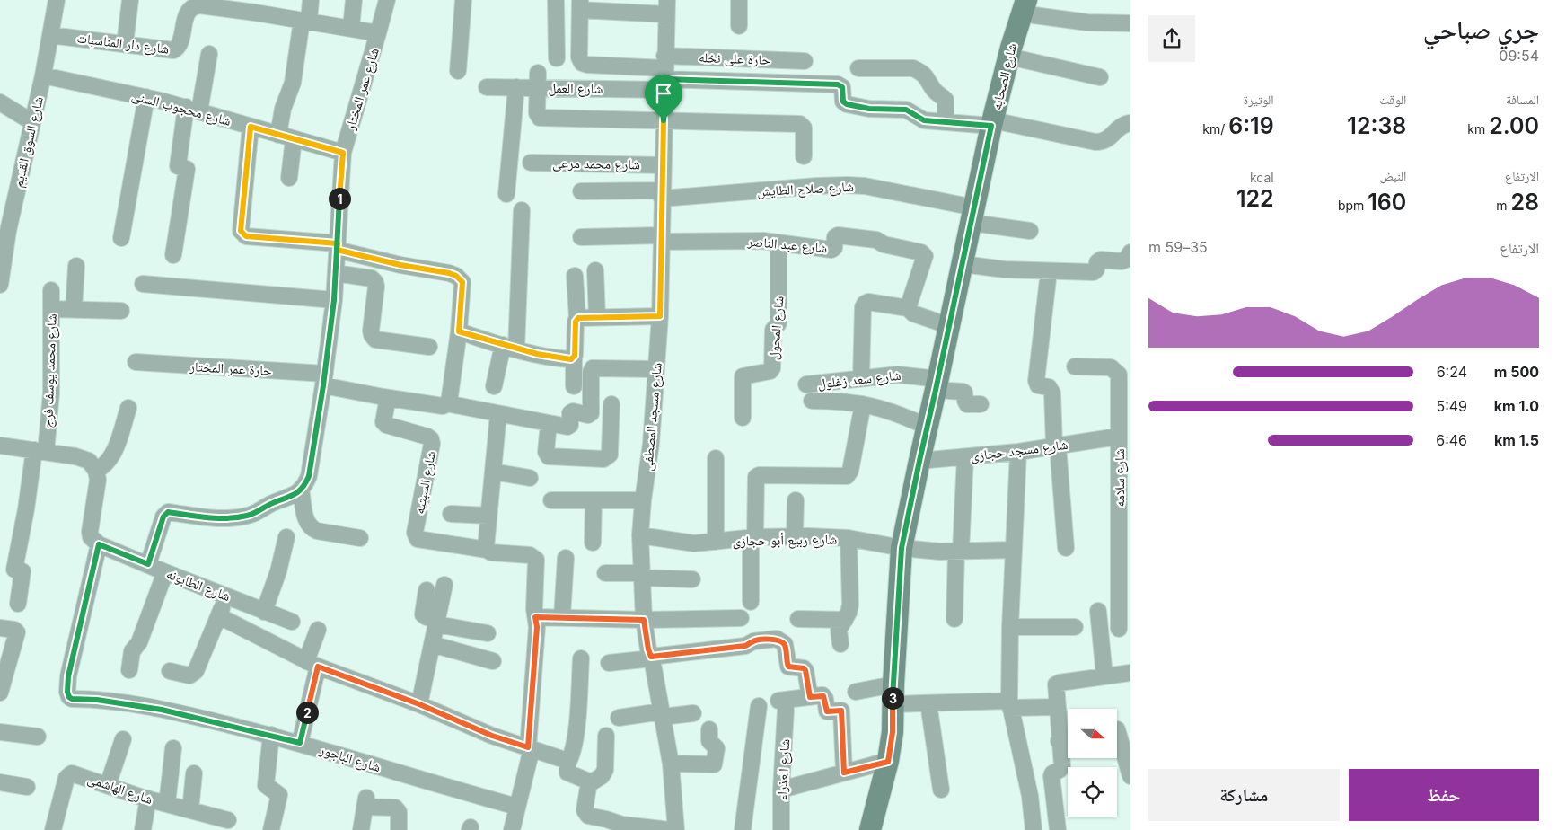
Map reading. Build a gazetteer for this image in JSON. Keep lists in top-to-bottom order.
{
  "streets": {
    "street": [
      "شارع دار المناسبات",
      "حارة على نخله",
      "شارع الصحابه",
      "شارع العمل",
      "شارع عمر المختار",
      "شارع محجوب السنى",
      "شارع السوق القديم",
      "شارع محمد مرعى",
      "شارع صلاح الطايش",
      "شارع عبد الناصر",
      "شارع المحول",
      "حارة عمر المختار",
      "شارع محمد يوسف فرج",
      "شارع سعد زغلول",
      "شارع مسجد المصطفى",
      "شارع مسجد حجازى",
      "شارع سلامه",
      "شارع السبتيه",
      "شارع ربيع أبو حجازى",
      "شارع الطابونه",
      "شارع الباجور",
      "شارع العذراء",
      "شارع الهاشمى"
    ]
  },
  "crossings": [
    ["شارع دار المناسبات", "شارع عمر المختار"],
    ["شارع دار المناسبات", "شارع السوق القديم"],
    ["حارة على نخله", "شارع العمل"],
    ["حارة على نخله", "شارع مسجد المصطفى"],
    ["شارع الصحابه", "شارع صلاح الطايش"],
    ["شارع الصحابه", "شارع سعد زغلول"],
    ["شارع الصحابه", "شارع مسجد حجازى"],
    ["شارع الصحابه", "شارع ربيع أبو حجازى"],
    ["شارع العمل", "شارع مسجد المصطفى"],
    ["شارع عمر المختار", "شارع محجوب السنى"],
    ["شارع عمر المختار", "حارة عمر المختار"],
    ["شارع محجوب السنى", "شارع السوق القديم"],
    ["شارع محمد مرعى", "شارع مسجد المصطفى"],
    ["شارع صلاح الطايش", "شارع مسجد المصطفى"],
    ["شارع عبد الناصر", "شارع المحول"],
    ["شارع عبد الناصر", "شارع مسجد المصطفى"],
    ["شارع مسجد المصطفى", "شارع ربيع أبو حجازى"],
    ["شارع مسجد حجازى", "شارع سلامه"],
    ["شارع الطابونه", "شارع الباجور"]
  ],
  "north": "right",
  "page": {
    "heading": ["جري صباحي", "09:54"],
    "stats": [
      ["المسافة", "2.00 km"],
      ["الوقت", "12:38"],
      ["الوتيرة", "6:19 /km"],
      ["الارتفاع", "28 m"],
      ["النبض", "160 bpm"],
      ["kcal", "122"]
    ],
    "pins": ["1", "3", "2"],
    "chart": ["الارتفاع", "35–59 m"],
    "list": [
      {
        "name": "500 m",
        "note": "6:24"
      },
      {
        "name": "1.0 km",
        "note": "5:49"
      },
      {
        "name": "1.5 km",
        "note": "6:46"
      }
    ],
    "buttons": ["حفظ", "مشاركة"]
  }
}
